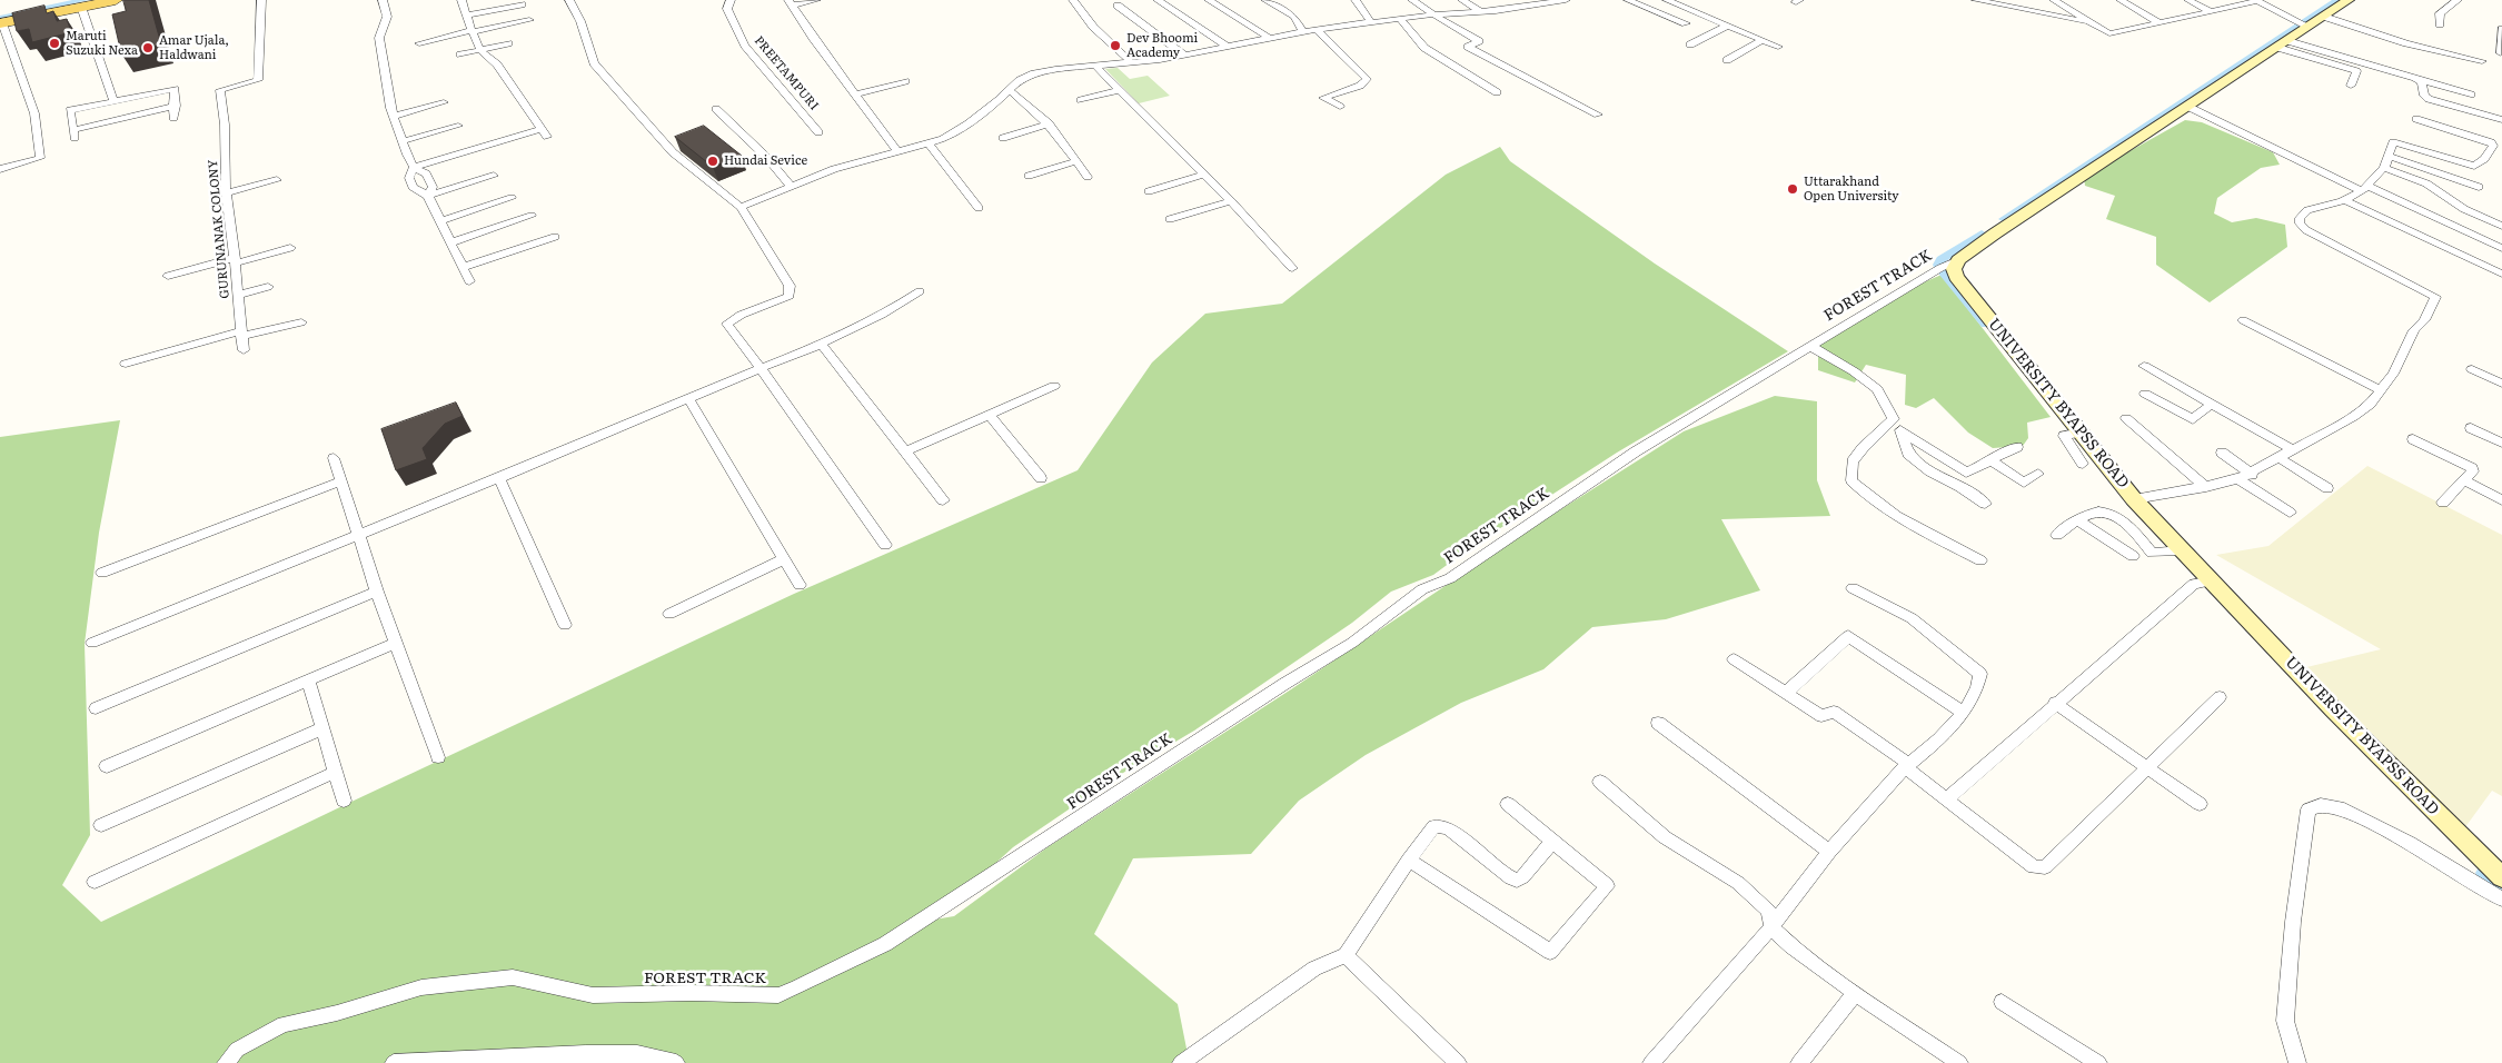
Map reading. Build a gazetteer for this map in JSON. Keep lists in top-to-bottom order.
{
  "streets": {
    "main road": ["UNIVERSITY BYAPSS ROAD"],
    "street": ["PREETAMPURI", "GURUNANAK COLONY", "FOREST TRACK"]
  },
  "crossings": [
    ["FOREST TRACK", "UNIVERSITY BYAPSS ROAD"]
  ],
  "places": [
    "Maruti Suzuki Nexa",
    "Dev Bhoomi Academy",
    "Amar Ujala, Haldwani",
    "Hundai Sevice",
    "Uttarakhand Open University"
  ]
}
